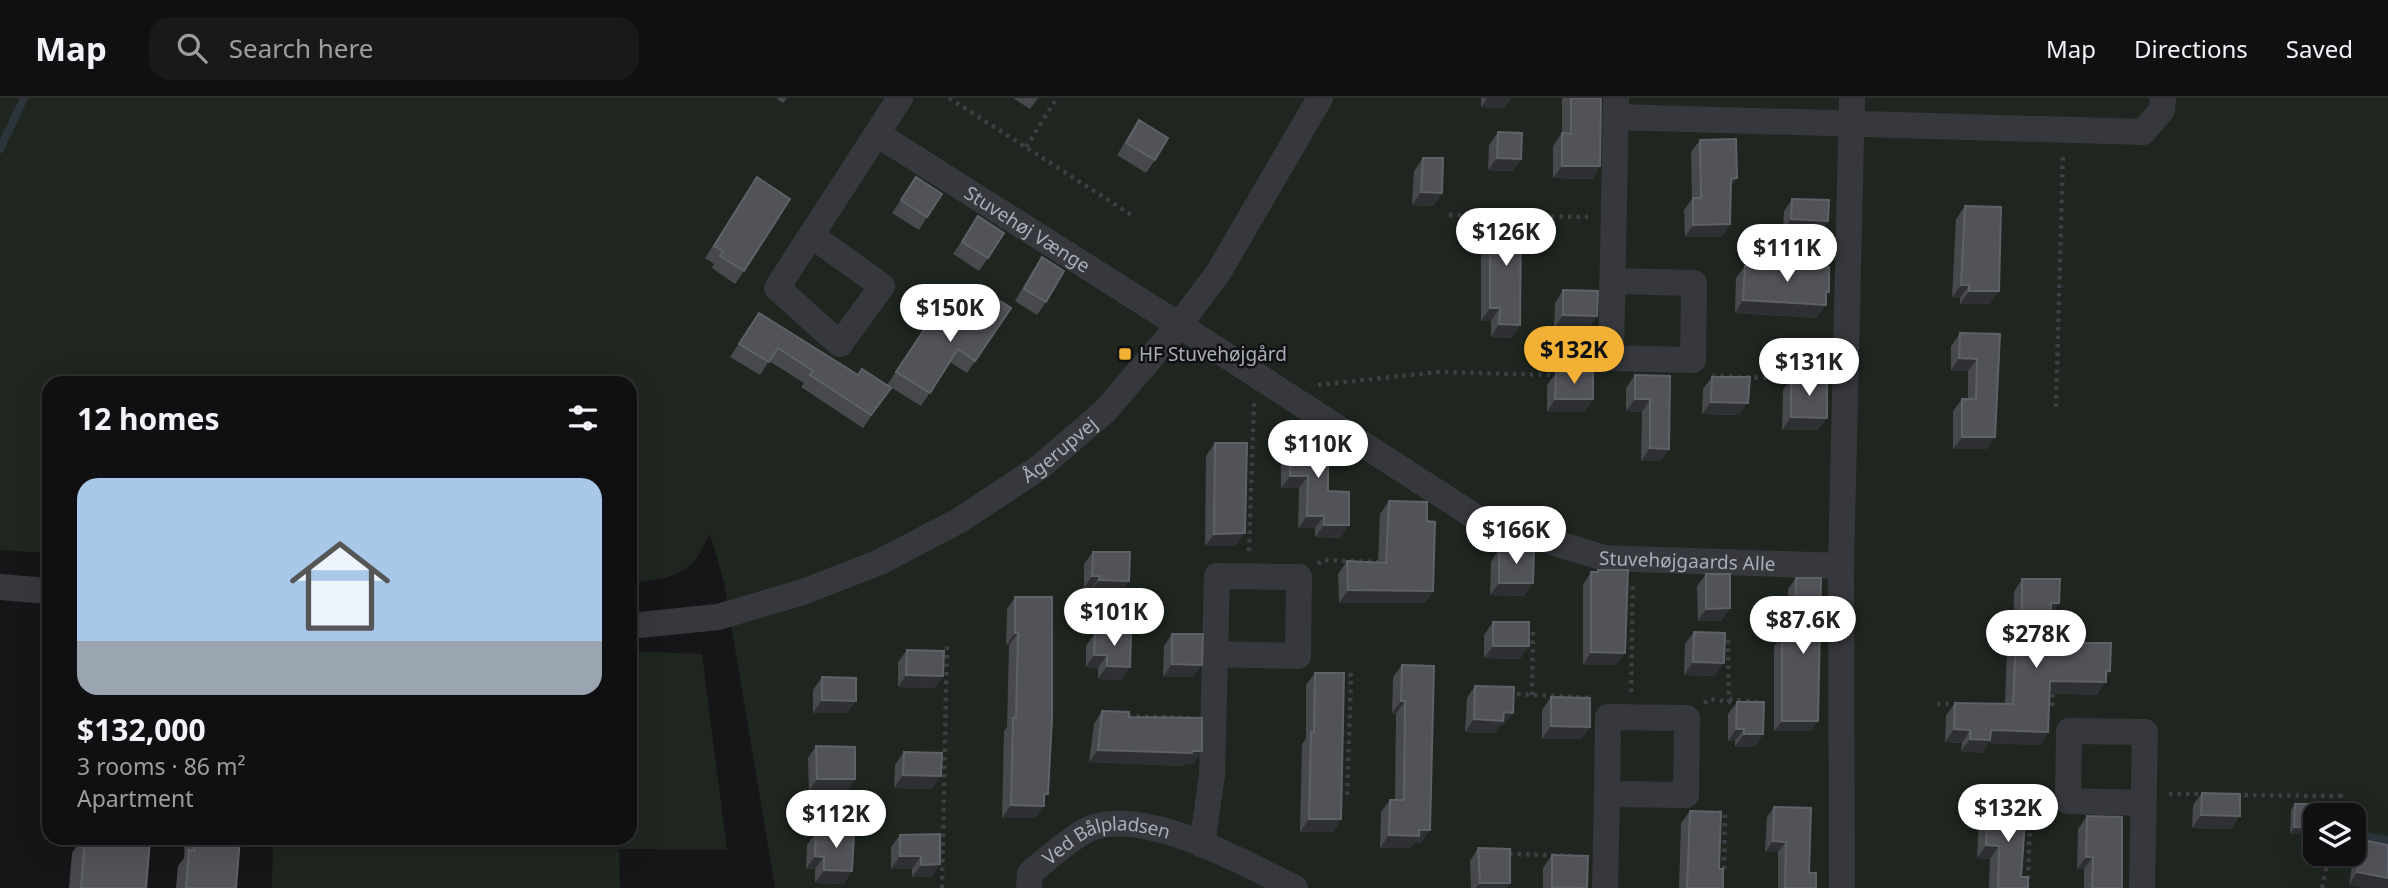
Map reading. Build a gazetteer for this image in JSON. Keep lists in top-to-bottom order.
{
  "streets": {
    "street": [
      "Stuvehøj Vænge",
      "Ågerupvej",
      "Stuvehøjgaards Alle",
      "Ved Bålpladsen"
    ]
  },
  "crossings": [
    ["Stuvehøj Vænge", "Ågerupvej"],
    ["Stuvehøj Vænge", "Stuvehøjgaards Alle"],
    ["Ågerupvej", "Stuvehøjgaards Alle"]
  ],
  "places": {
    "transit": ["HF Stuvehøjgård"]
  },
  "page": {
    "header": "Map",
    "search": "Search here",
    "nav": ["Map", "Directions", "Saved"],
    "price": [
      "$126K",
      "$111K",
      "$150K",
      "$132K",
      "$131K",
      "$110K",
      "$166K",
      "$101K",
      "$87.6K",
      "$278K",
      "$132K",
      "$112K"
    ],
    "heading": "12 homes",
    "list": [
      {
        "name": "$132,000",
        "note": "3 rooms · 86 m² · Apartment"
      }
    ]
  }
}
